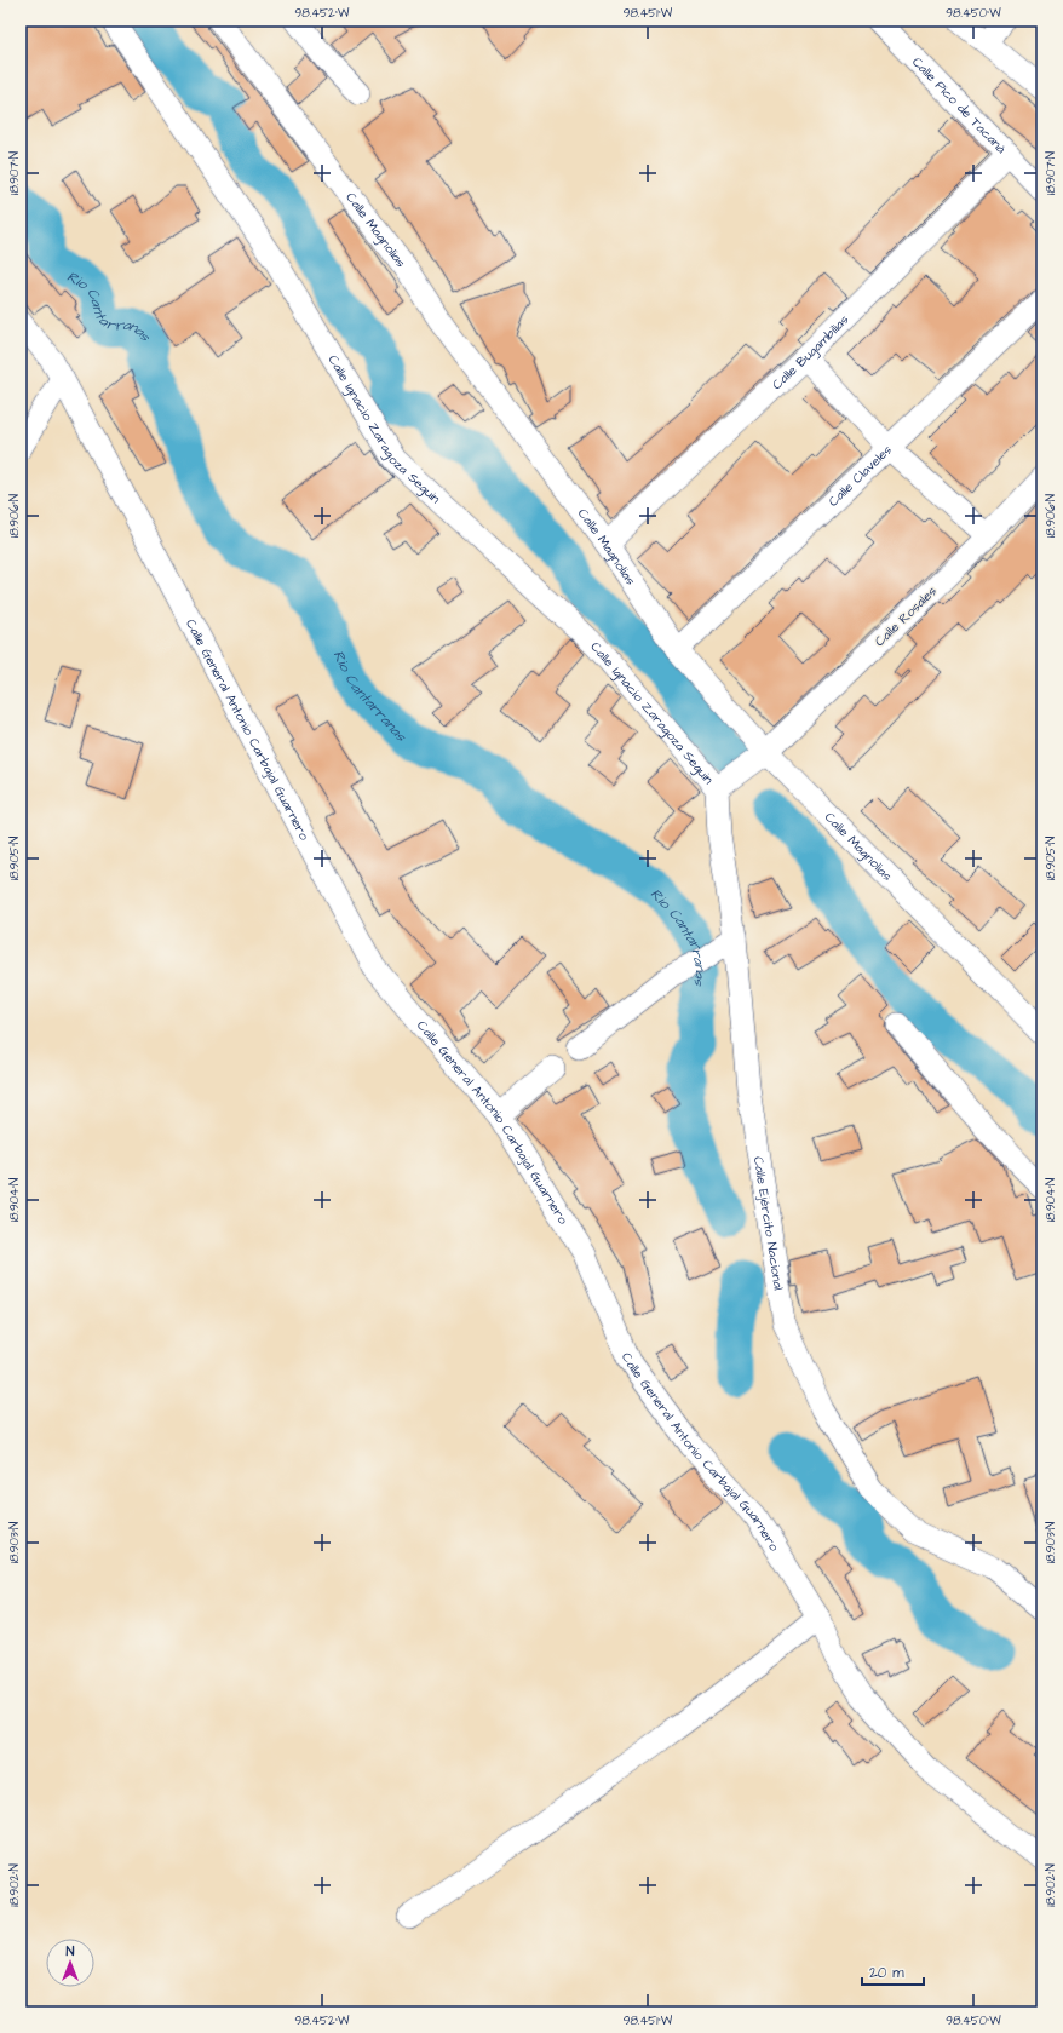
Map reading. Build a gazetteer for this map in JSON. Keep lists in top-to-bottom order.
{
  "streets": {
    "street": [
      "Calle Pico de Tacaná",
      "Calle Magnolias",
      "Calle Bugambilias",
      "Calle Ignacio Zaragoza Seguin",
      "Calle Claveles",
      "Calle Rosales",
      "Calle General Antonio Carbajal Guarnero",
      "Calle Ejército Nacional"
    ]
  },
  "crossings": [
    ["Calle Pico de Tacaná", "Calle Bugambilias"],
    ["Calle Magnolias", "Calle Bugambilias"],
    ["Calle Magnolias", "Calle Claveles"],
    ["Calle Magnolias", "Calle Rosales"],
    ["Calle Ignacio Zaragoza Seguin", "Calle Ejército Nacional"]
  ],
  "water": ["Rio Cantarranas"],
  "scale_bar": "20 m",
  "north": "top",
  "coordinates": [
    "98.452°W",
    "98.451°W",
    "98.450°W",
    "18.907°N",
    "18.906°N",
    "18.905°N",
    "18.904°N",
    "18.903°N",
    "18.902°N"
  ]
}
